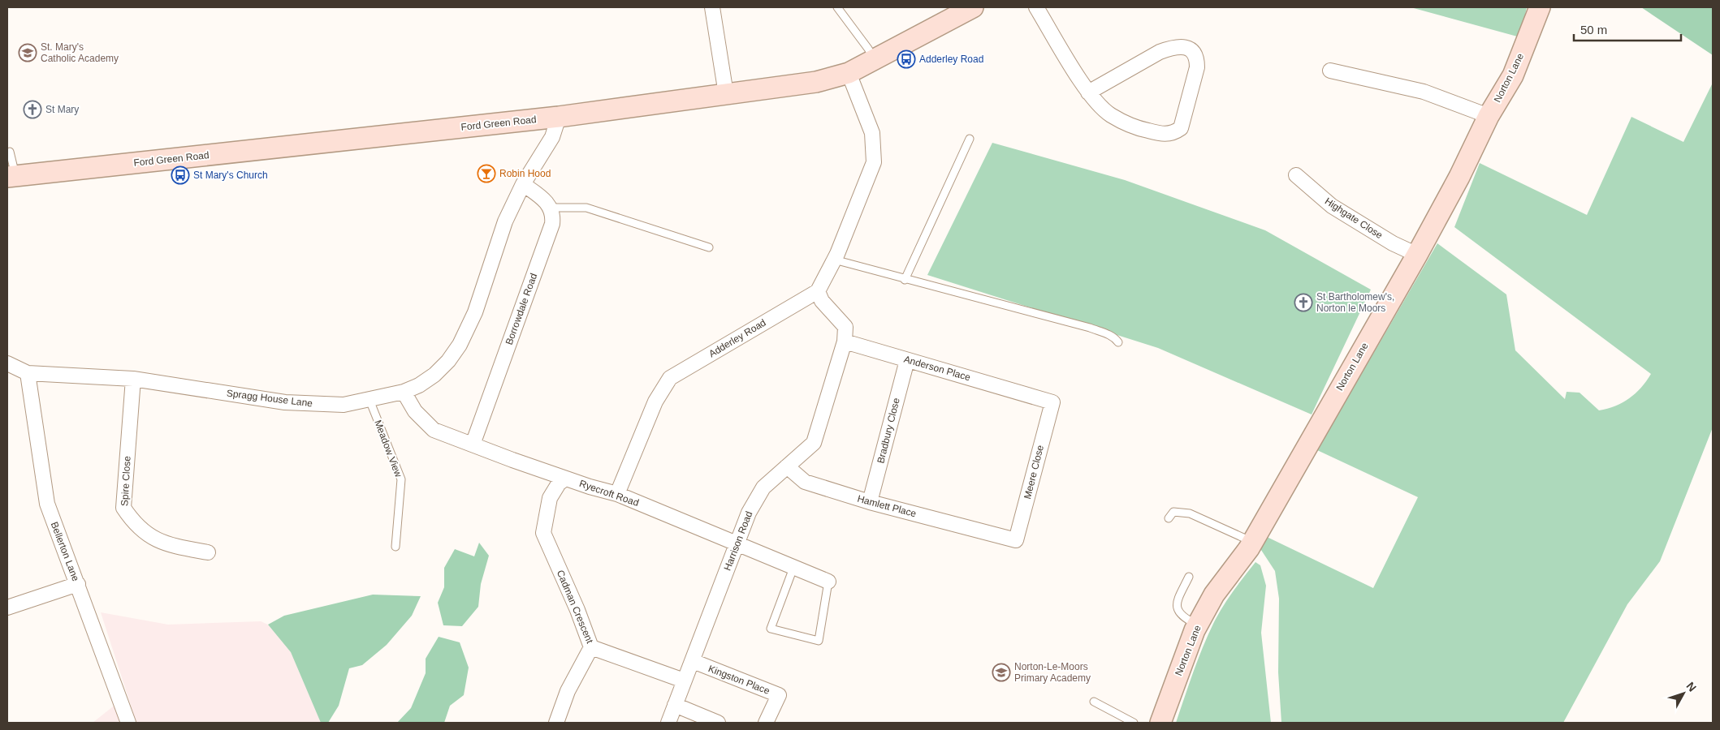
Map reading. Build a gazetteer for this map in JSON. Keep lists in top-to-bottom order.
{
  "streets": {
    "main road": ["Norton Lane", "Ford Green Road"],
    "street": [
      "Highgate Close",
      "Borrowdale Road",
      "Adderley Road",
      "Anderson Place",
      "Spragg House Lane",
      "Bradbury Close",
      "Meere Close",
      "Spire Close",
      "Ryecroft Road",
      "Hamlett Place",
      "Harrison Road",
      "Bellerton Lane",
      "Cadman Crescent",
      "Kingston Place"
    ],
    "lane": ["Meadow View"]
  },
  "crossings": [
    ["Norton Lane", "Highgate Close"],
    ["Ford Green Road", "Spragg House Lane"],
    ["Borrowdale Road", "Ryecroft Road"],
    ["Adderley Road", "Ryecroft Road"],
    ["Adderley Road", "Harrison Road"],
    ["Anderson Place", "Bradbury Close"],
    ["Anderson Place", "Meere Close"],
    ["Anderson Place", "Harrison Road"],
    ["Spragg House Lane", "Meadow View"],
    ["Spragg House Lane", "Spire Close"],
    ["Spragg House Lane", "Ryecroft Road"],
    ["Spragg House Lane", "Bellerton Lane"],
    ["Bradbury Close", "Hamlett Place"],
    ["Meere Close", "Hamlett Place"],
    ["Ryecroft Road", "Harrison Road"],
    ["Ryecroft Road", "Cadman Crescent"],
    ["Hamlett Place", "Harrison Road"],
    ["Harrison Road", "Cadman Crescent"],
    ["Harrison Road", "Kingston Place"]
  ],
  "places": {
    "school or university": ["St. Mary's Catholic Academy", "Norton-Le-Moors Primary Academy"],
    "bus stop": ["Adderley Road", "St Mary's Church"],
    "church": ["St Mary", "St Bartholomew's, Norton le Moors"],
    "bar": ["Robin Hood"]
  },
  "scale_bar": "50 m",
  "north": "top right"
}
